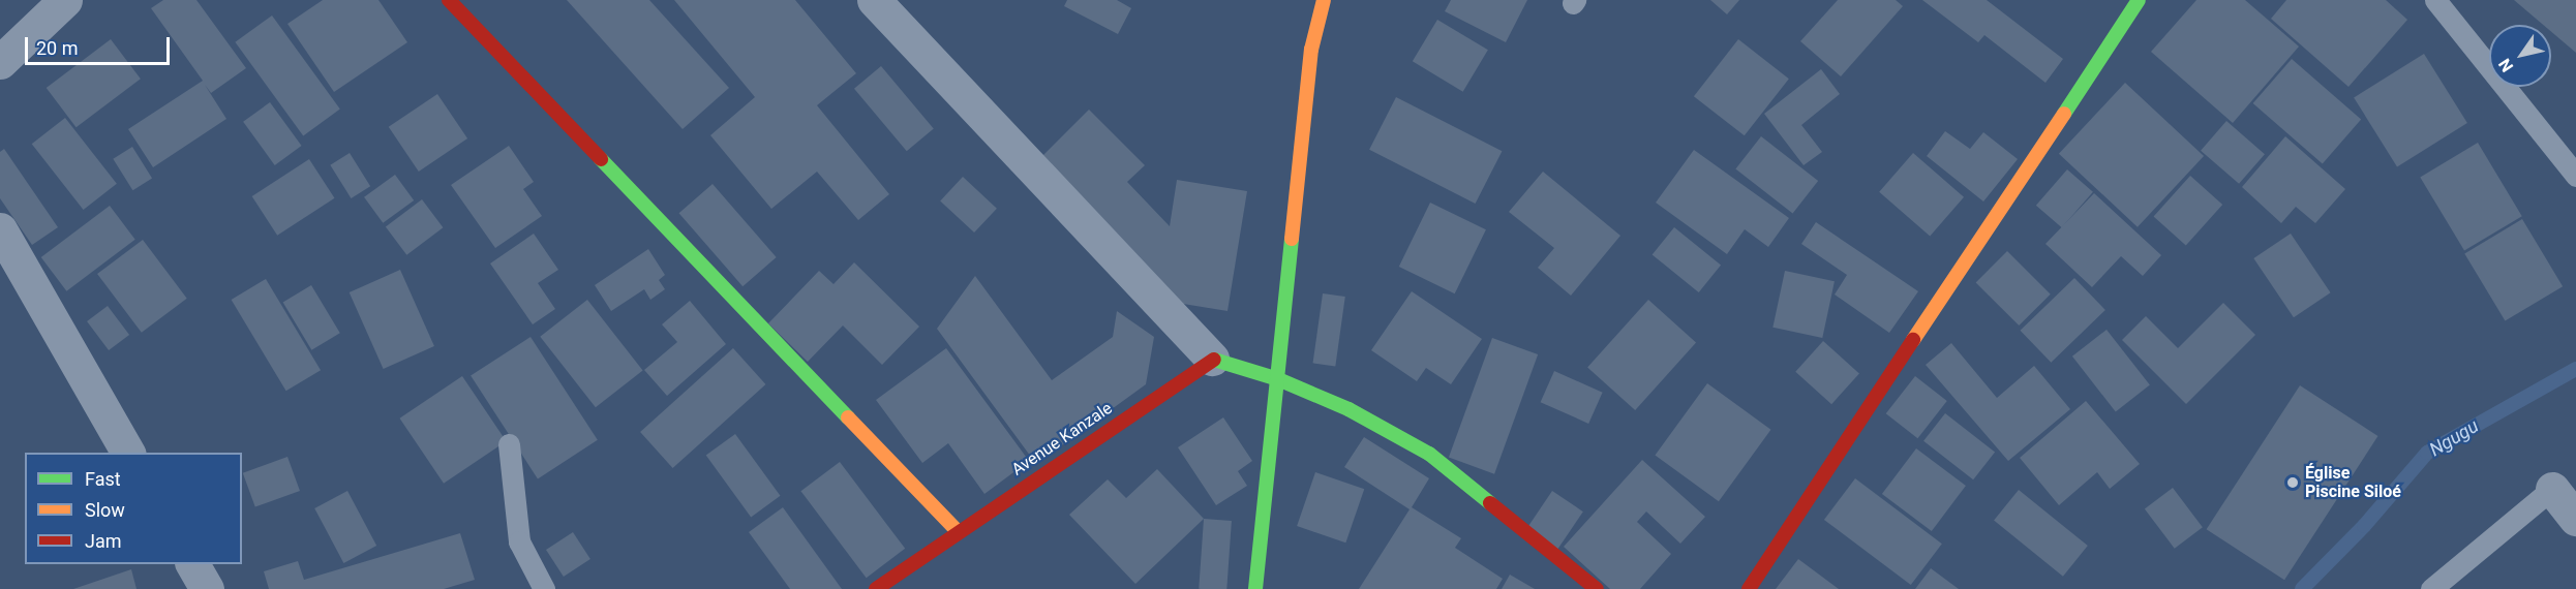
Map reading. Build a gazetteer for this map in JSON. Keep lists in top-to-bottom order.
{
  "streets": {
    "street": ["Avenue Kanzale"]
  },
  "water": ["Ngugu"],
  "places": ["Église Piscine Siloé"],
  "legend": ["Fast", "Slow", "Jam"],
  "scale_bar": "20 m",
  "north": "bottom left"
}
